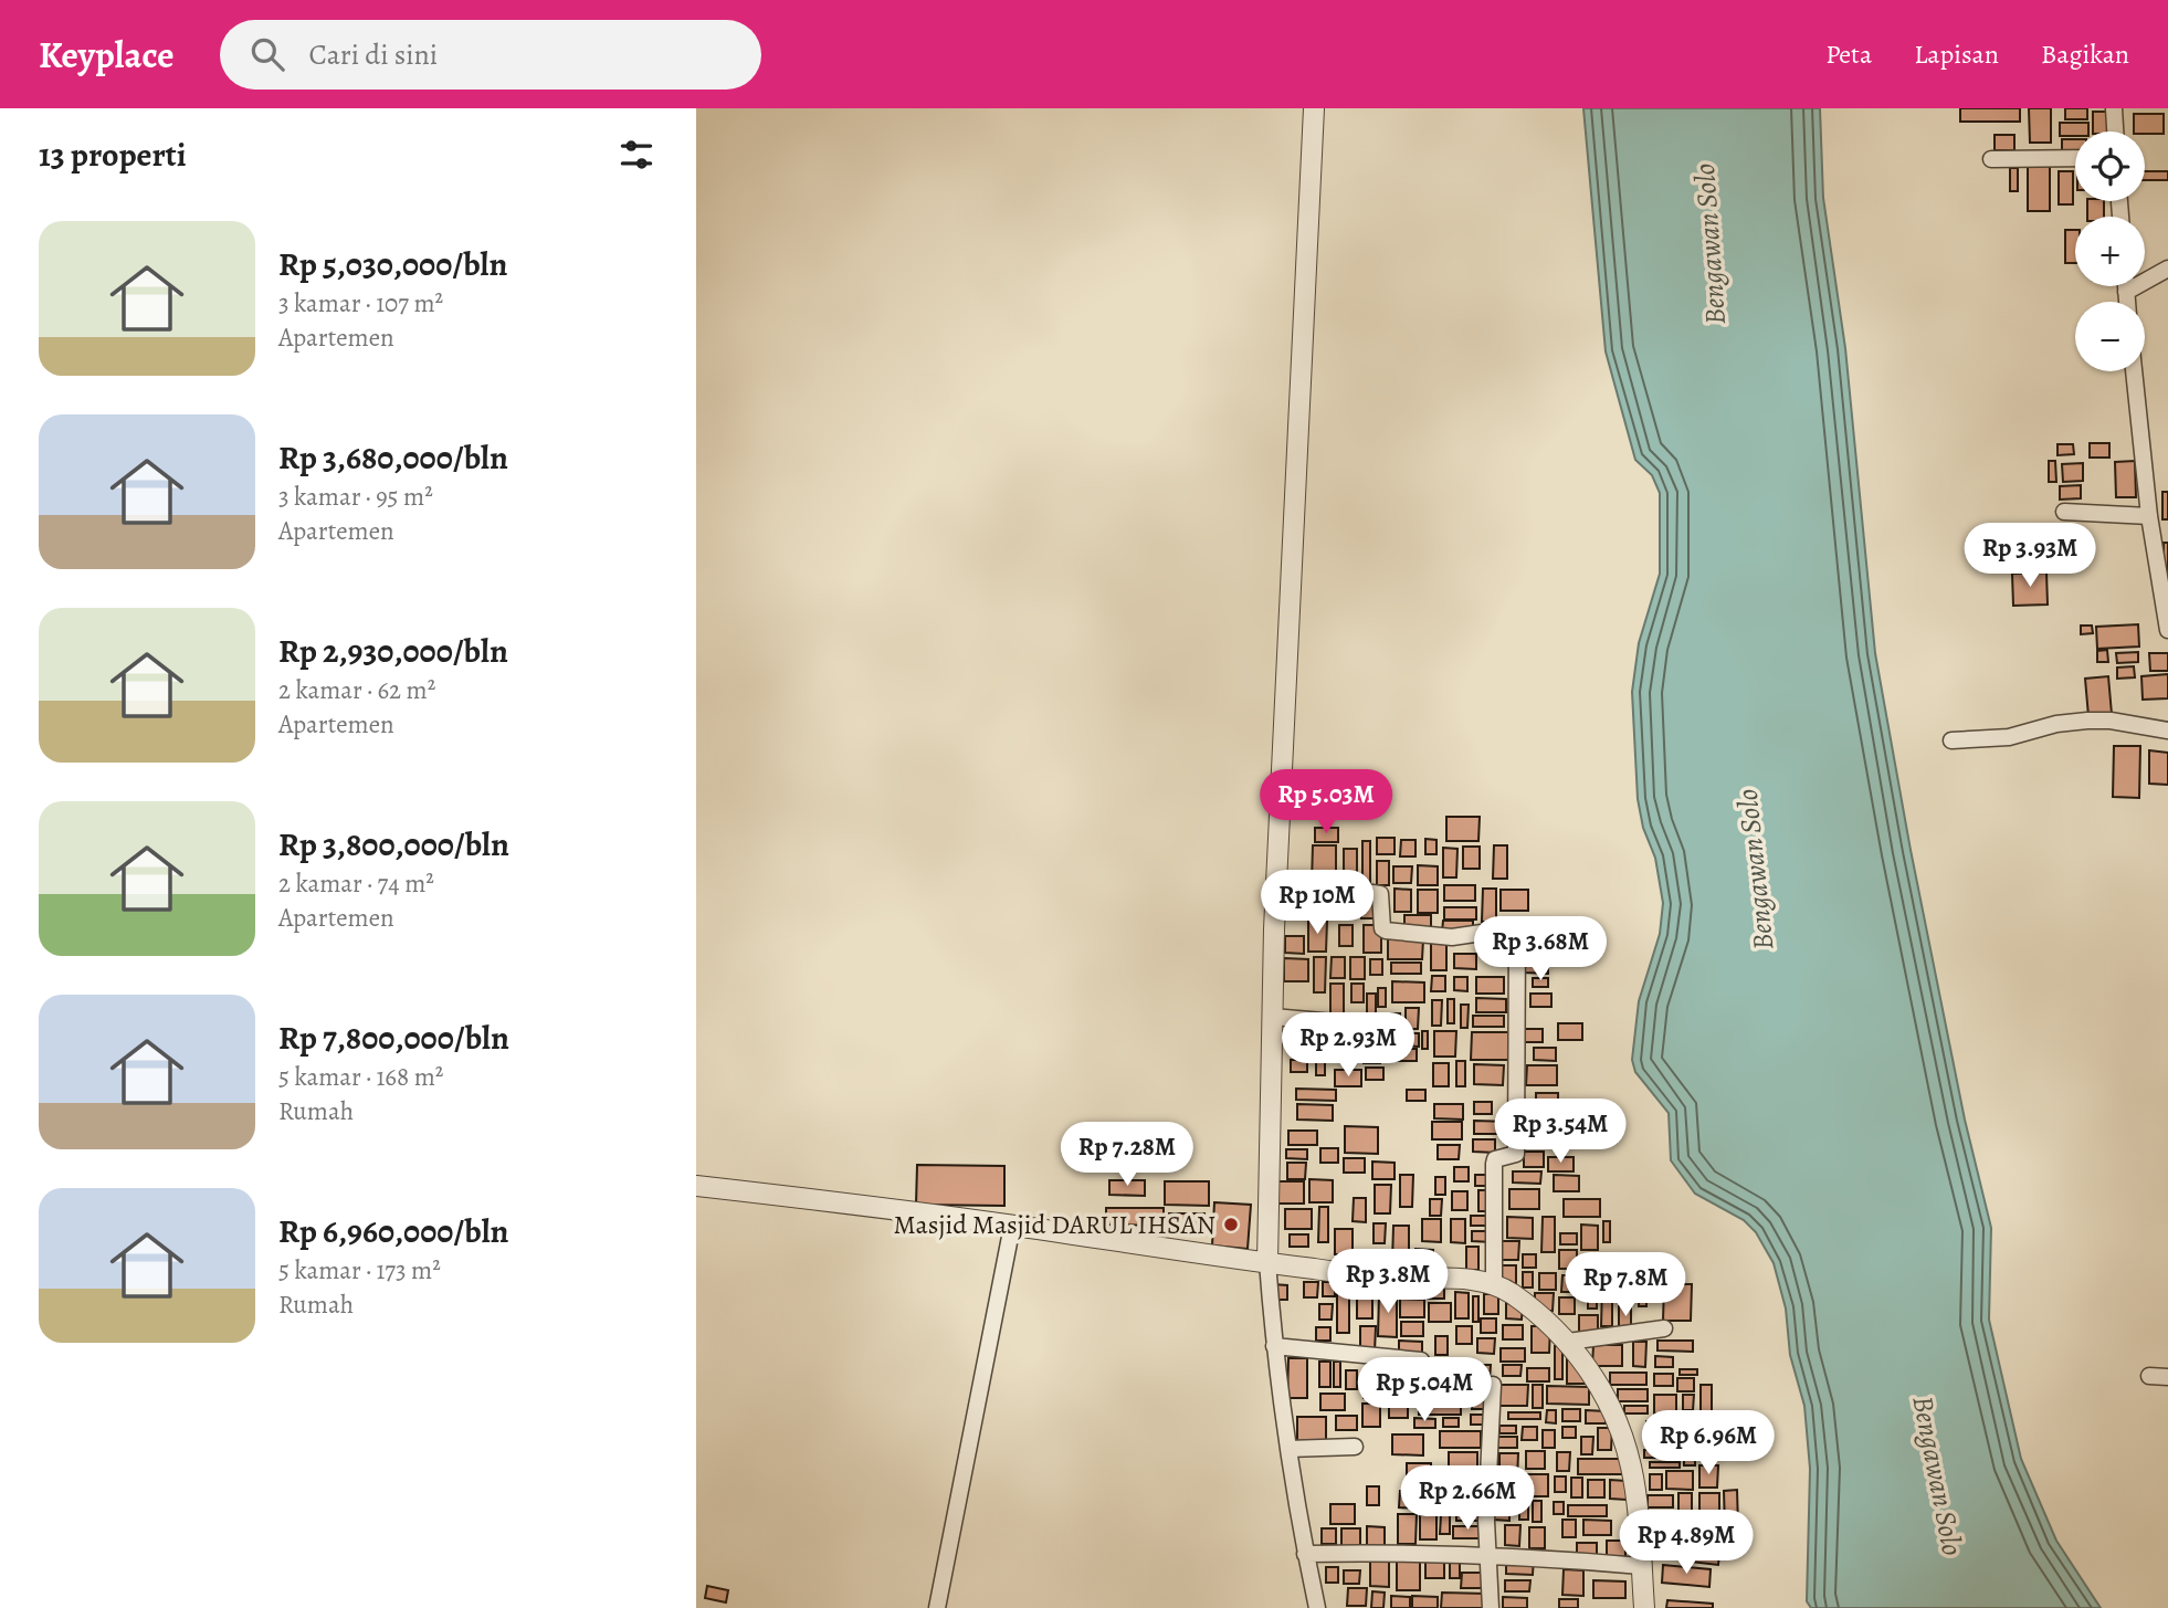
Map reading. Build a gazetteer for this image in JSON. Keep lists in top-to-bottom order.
{
  "water": ["Bengawan Solo"],
  "places": ["Masjid Masjid DARUL IHSAN"],
  "page": {
    "header": "Keyplace",
    "search": "Cari di sini",
    "nav": ["Peta", "Lapisan", "Bagikan"],
    "heading": "13 properti",
    "map_buttons": ["+", "−"],
    "list": [
      {
        "name": "Rp 5,030,000/bln",
        "note": "3 kamar · 107 m² · Apartemen"
      },
      {
        "name": "Rp 3,680,000/bln",
        "note": "3 kamar · 95 m² · Apartemen"
      },
      {
        "name": "Rp 2,930,000/bln",
        "note": "2 kamar · 62 m² · Apartemen"
      },
      {
        "name": "Rp 3,800,000/bln",
        "note": "2 kamar · 74 m² · Apartemen"
      },
      {
        "name": "Rp 7,800,000/bln",
        "note": "5 kamar · 168 m² · Rumah"
      },
      {
        "name": "Rp 6,960,000/bln",
        "note": "5 kamar · 173 m² · Rumah"
      }
    ],
    "price": [
      "Rp 3.93M",
      "Rp 5.03M",
      "Rp 10M",
      "Rp 3.68M",
      "Rp 2.93M",
      "Rp 3.54M",
      "Rp 7.28M",
      "Rp 3.8M",
      "Rp 7.8M",
      "Rp 5.04M",
      "Rp 6.96M",
      "Rp 2.66M",
      "Rp 4.89M"
    ]
  }
}
